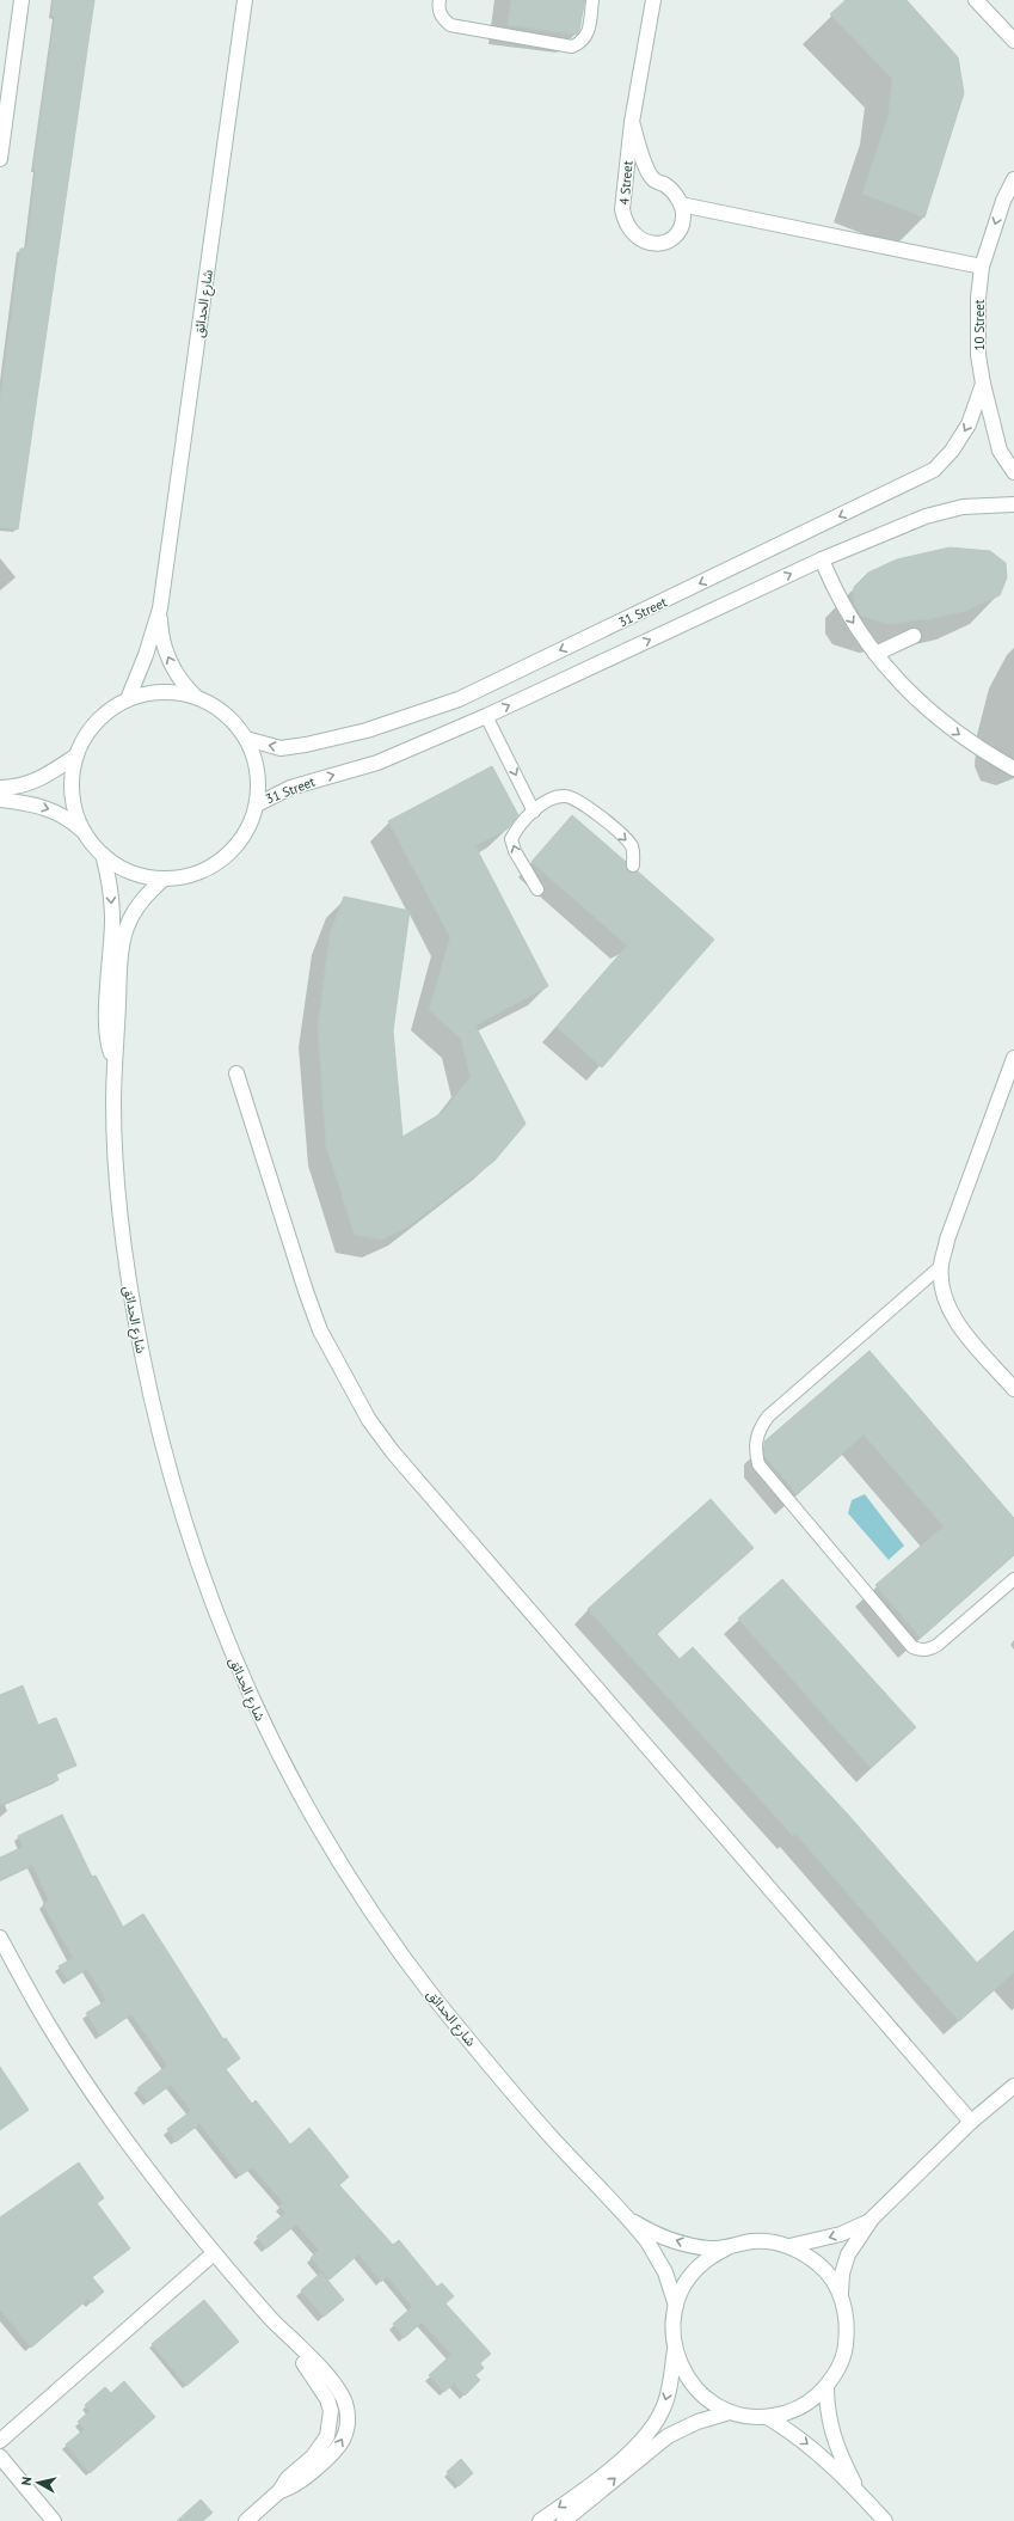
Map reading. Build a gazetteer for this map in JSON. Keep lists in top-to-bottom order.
{
  "streets": {
    "street": [
      "4 Street",
      "شارع الحدائق",
      "10 Street",
      "31 Street"
    ]
  },
  "crossings": [
    ["10 Street", "31 Street"]
  ],
  "north": "left"
}
